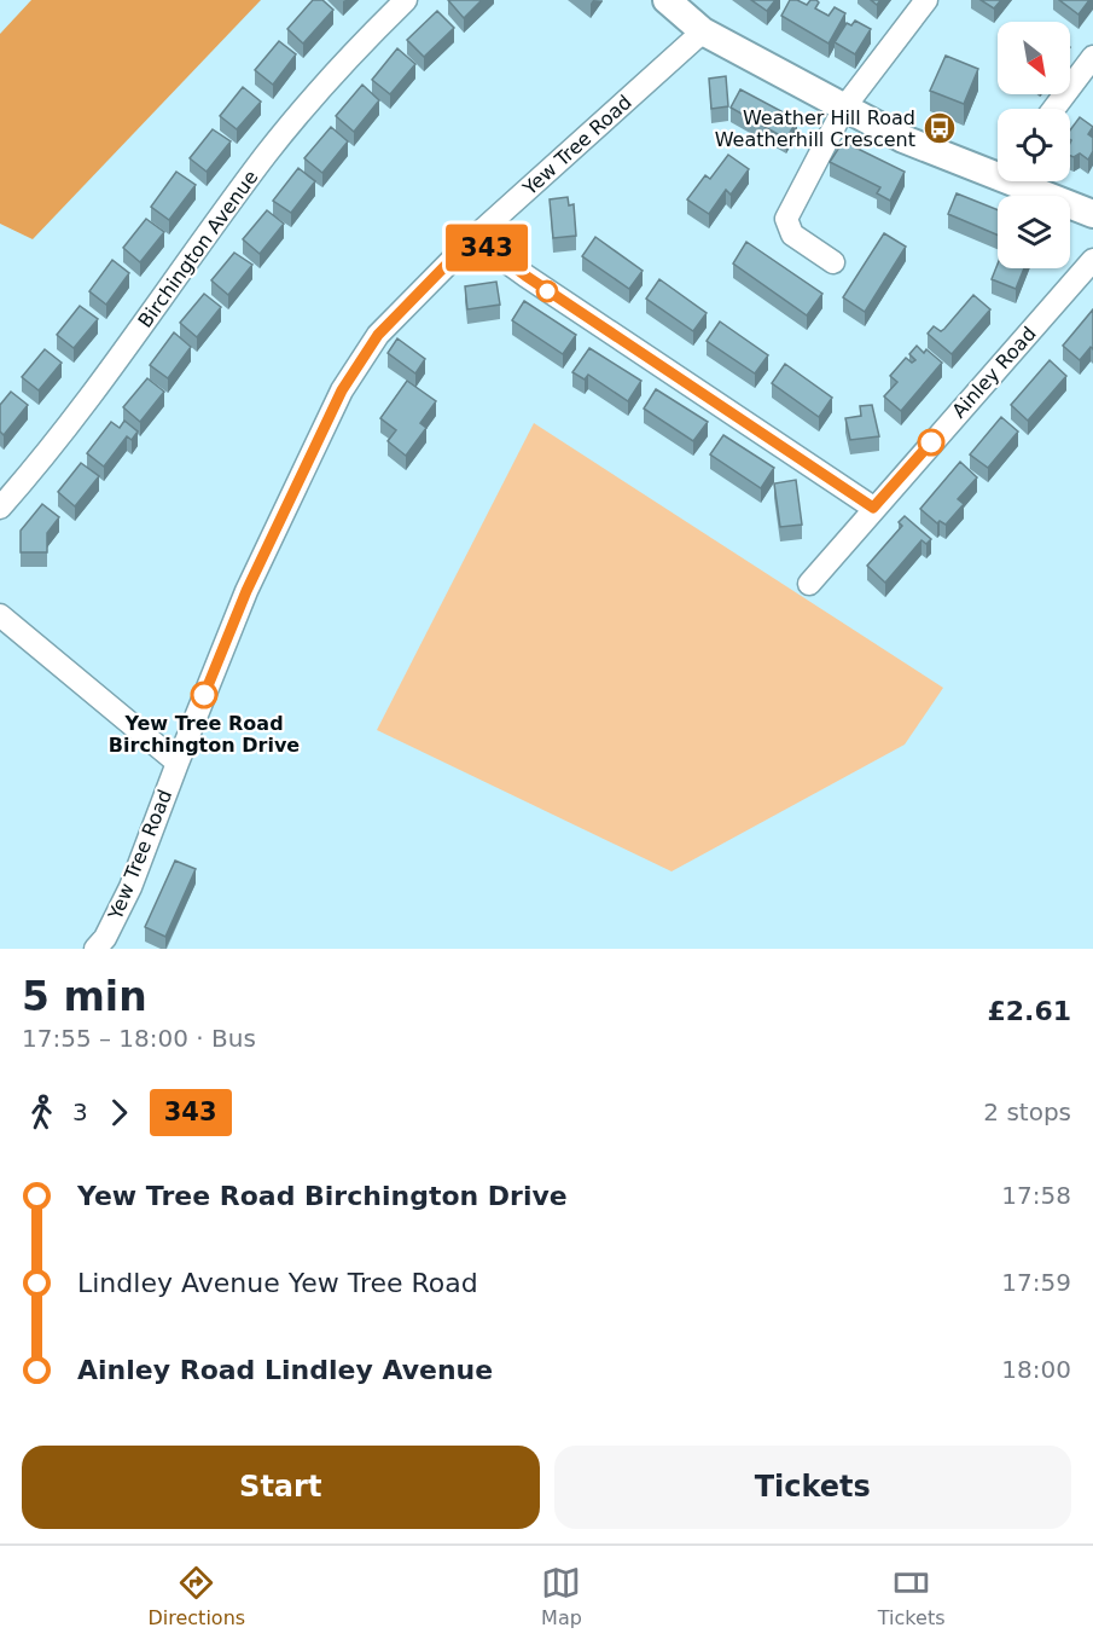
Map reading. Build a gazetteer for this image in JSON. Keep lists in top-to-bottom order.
{
  "streets": {
    "street": ["Yew Tree Road", "Birchington Avenue", "Ainley Road"]
  },
  "places": {
    "bus stop": ["Weather Hill Road Weatherhill Crescent"],
    "other": ["Yew Tree Road Birchington Drive"]
  },
  "lines": ["bus line 343"],
  "north": "bottom right",
  "page": {
    "on_map": "343",
    "heading": ["5 min", "17:55 – 18:00 · Bus", "£2.61"],
    "legs": ["3", "343", "2 stops"],
    "list": [
      {
        "name": "Yew Tree Road Birchington Drive",
        "value": "17:58"
      },
      {
        "name": "Lindley Avenue Yew Tree Road",
        "value": "17:59"
      },
      {
        "name": "Ainley Road Lindley Avenue",
        "value": "18:00"
      }
    ],
    "buttons": ["Start", "Tickets"],
    "tabs": ["Directions", "Map", "Tickets"]
  }
}
